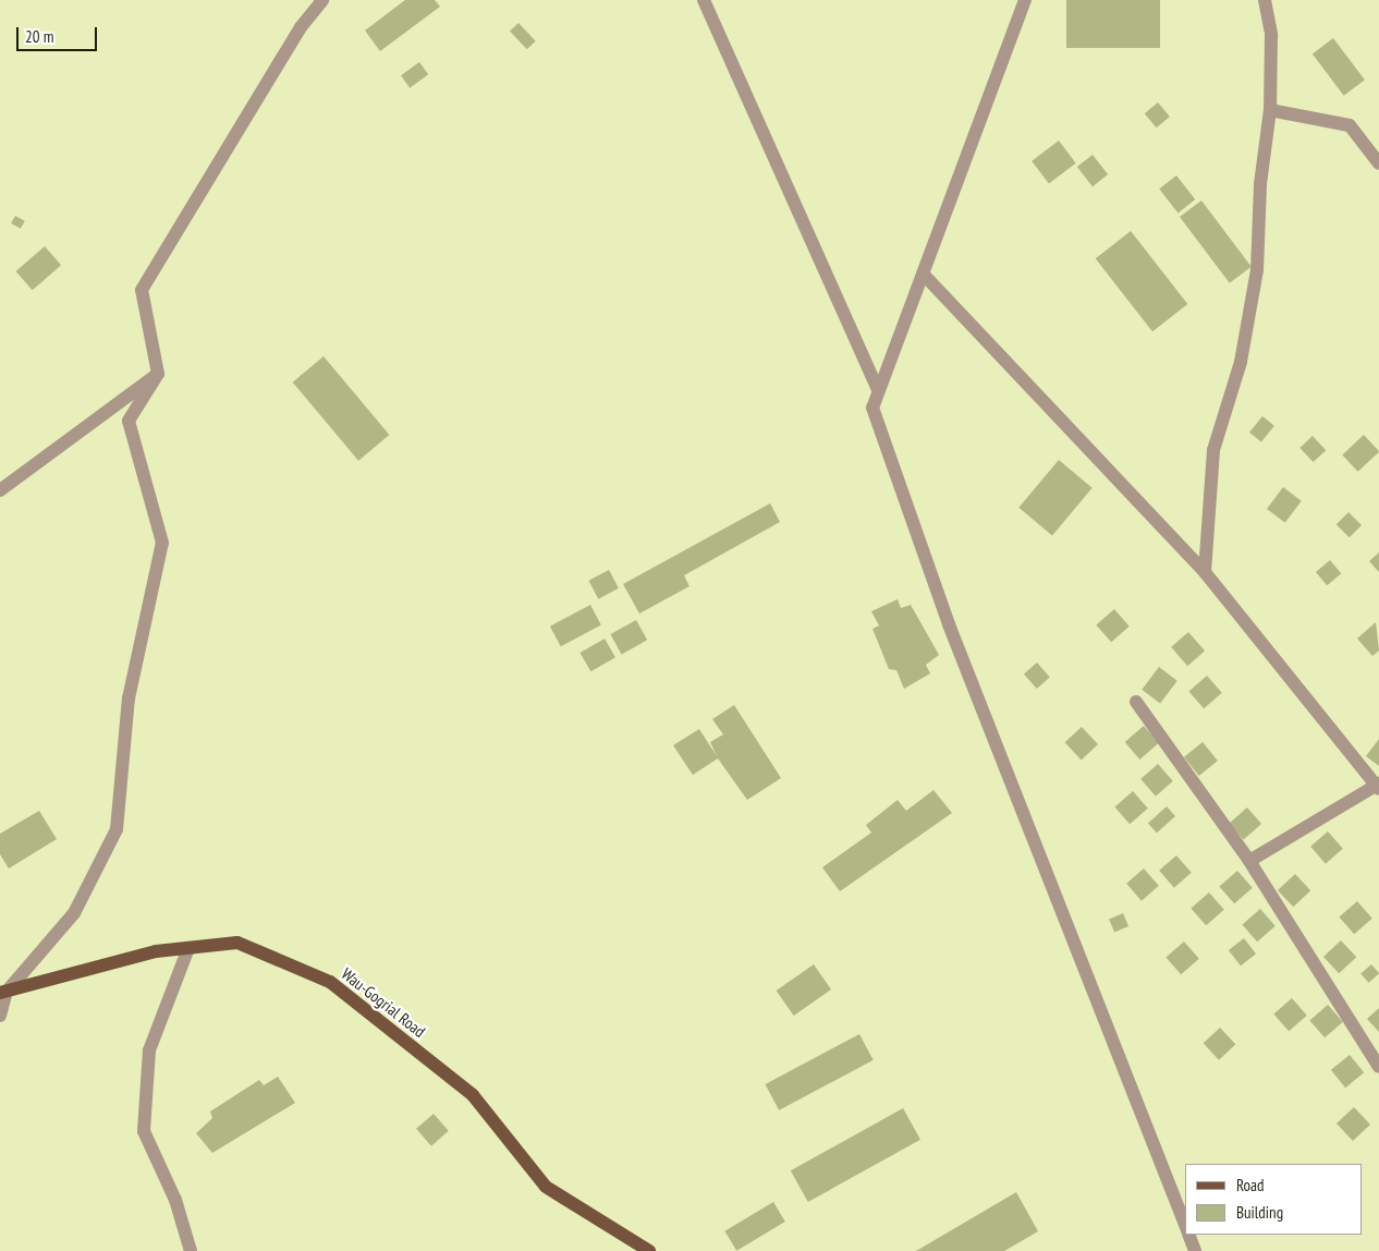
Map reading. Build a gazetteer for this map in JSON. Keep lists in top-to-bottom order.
{
  "streets": {
    "main road": ["Wau-Gogrial Road"]
  },
  "legend": ["Road", "Building"],
  "scale_bar": "20 m"
}
